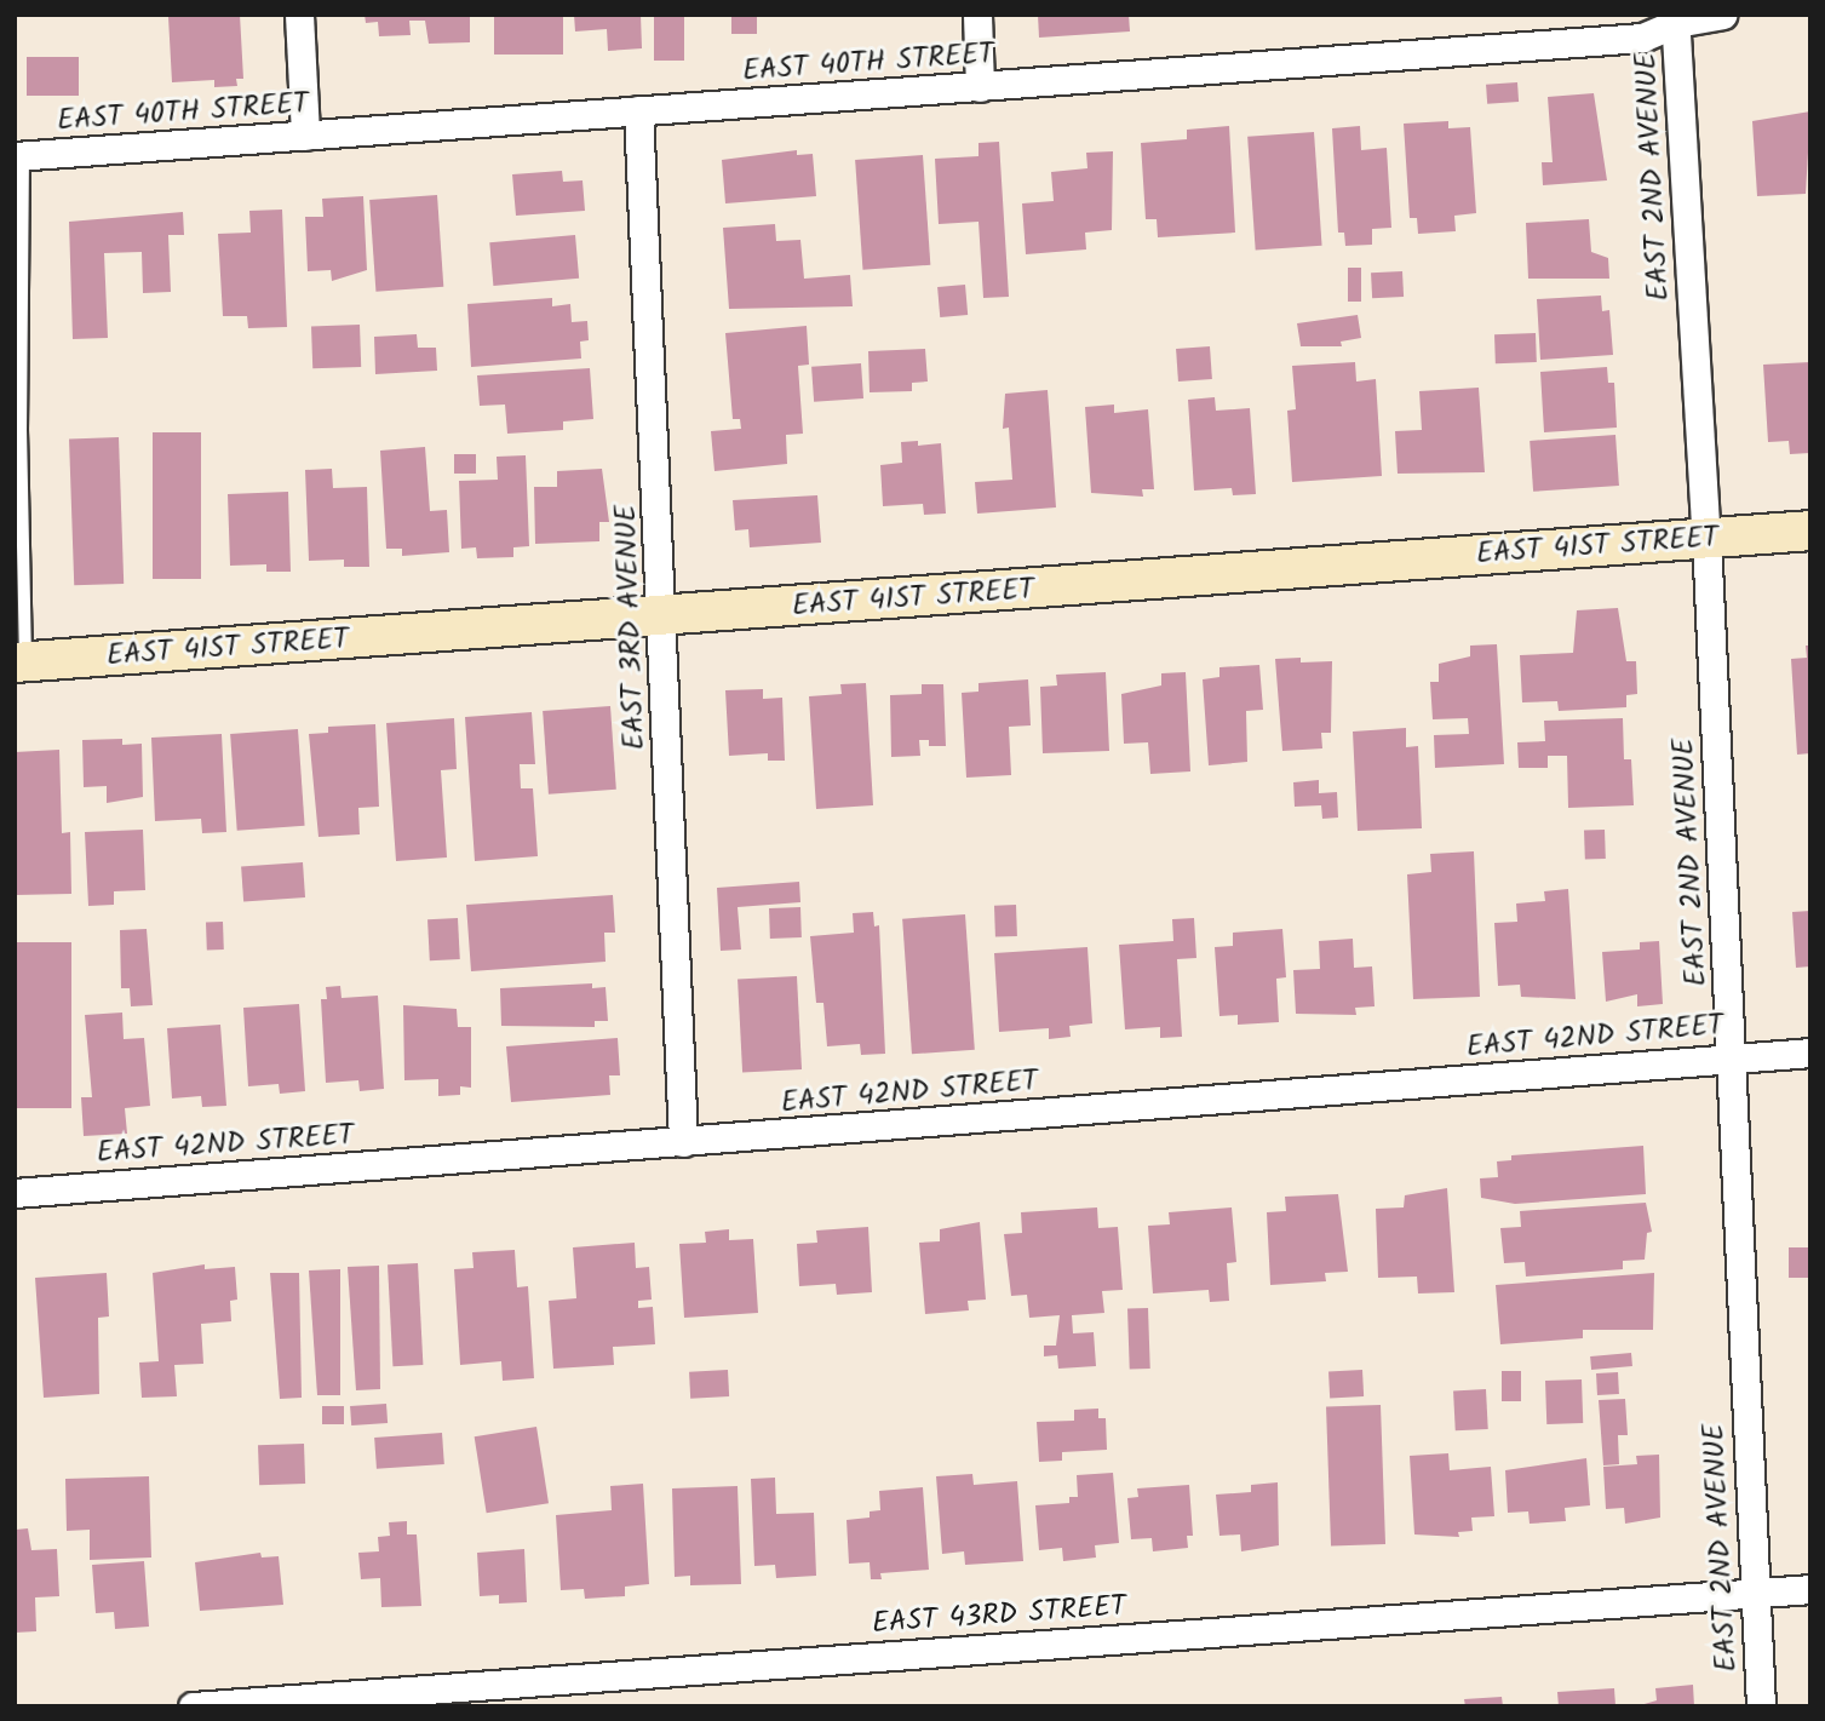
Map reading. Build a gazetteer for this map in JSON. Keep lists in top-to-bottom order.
{
  "streets": {
    "street": [
      "EAST 40TH STREET",
      "EAST 2ND AVENUE",
      "EAST 41ST STREET",
      "EAST 3RD AVENUE",
      "EAST 42ND STREET",
      "EAST 43RD STREET"
    ]
  },
  "crossings": [
    ["EAST 40TH STREET", "EAST 2ND AVENUE"],
    ["EAST 40TH STREET", "EAST 3RD AVENUE"],
    ["EAST 2ND AVENUE", "EAST 41ST STREET"],
    ["EAST 2ND AVENUE", "EAST 42ND STREET"],
    ["EAST 2ND AVENUE", "EAST 43RD STREET"],
    ["EAST 41ST STREET", "EAST 3RD AVENUE"],
    ["EAST 3RD AVENUE", "EAST 42ND STREET"]
  ]
}
